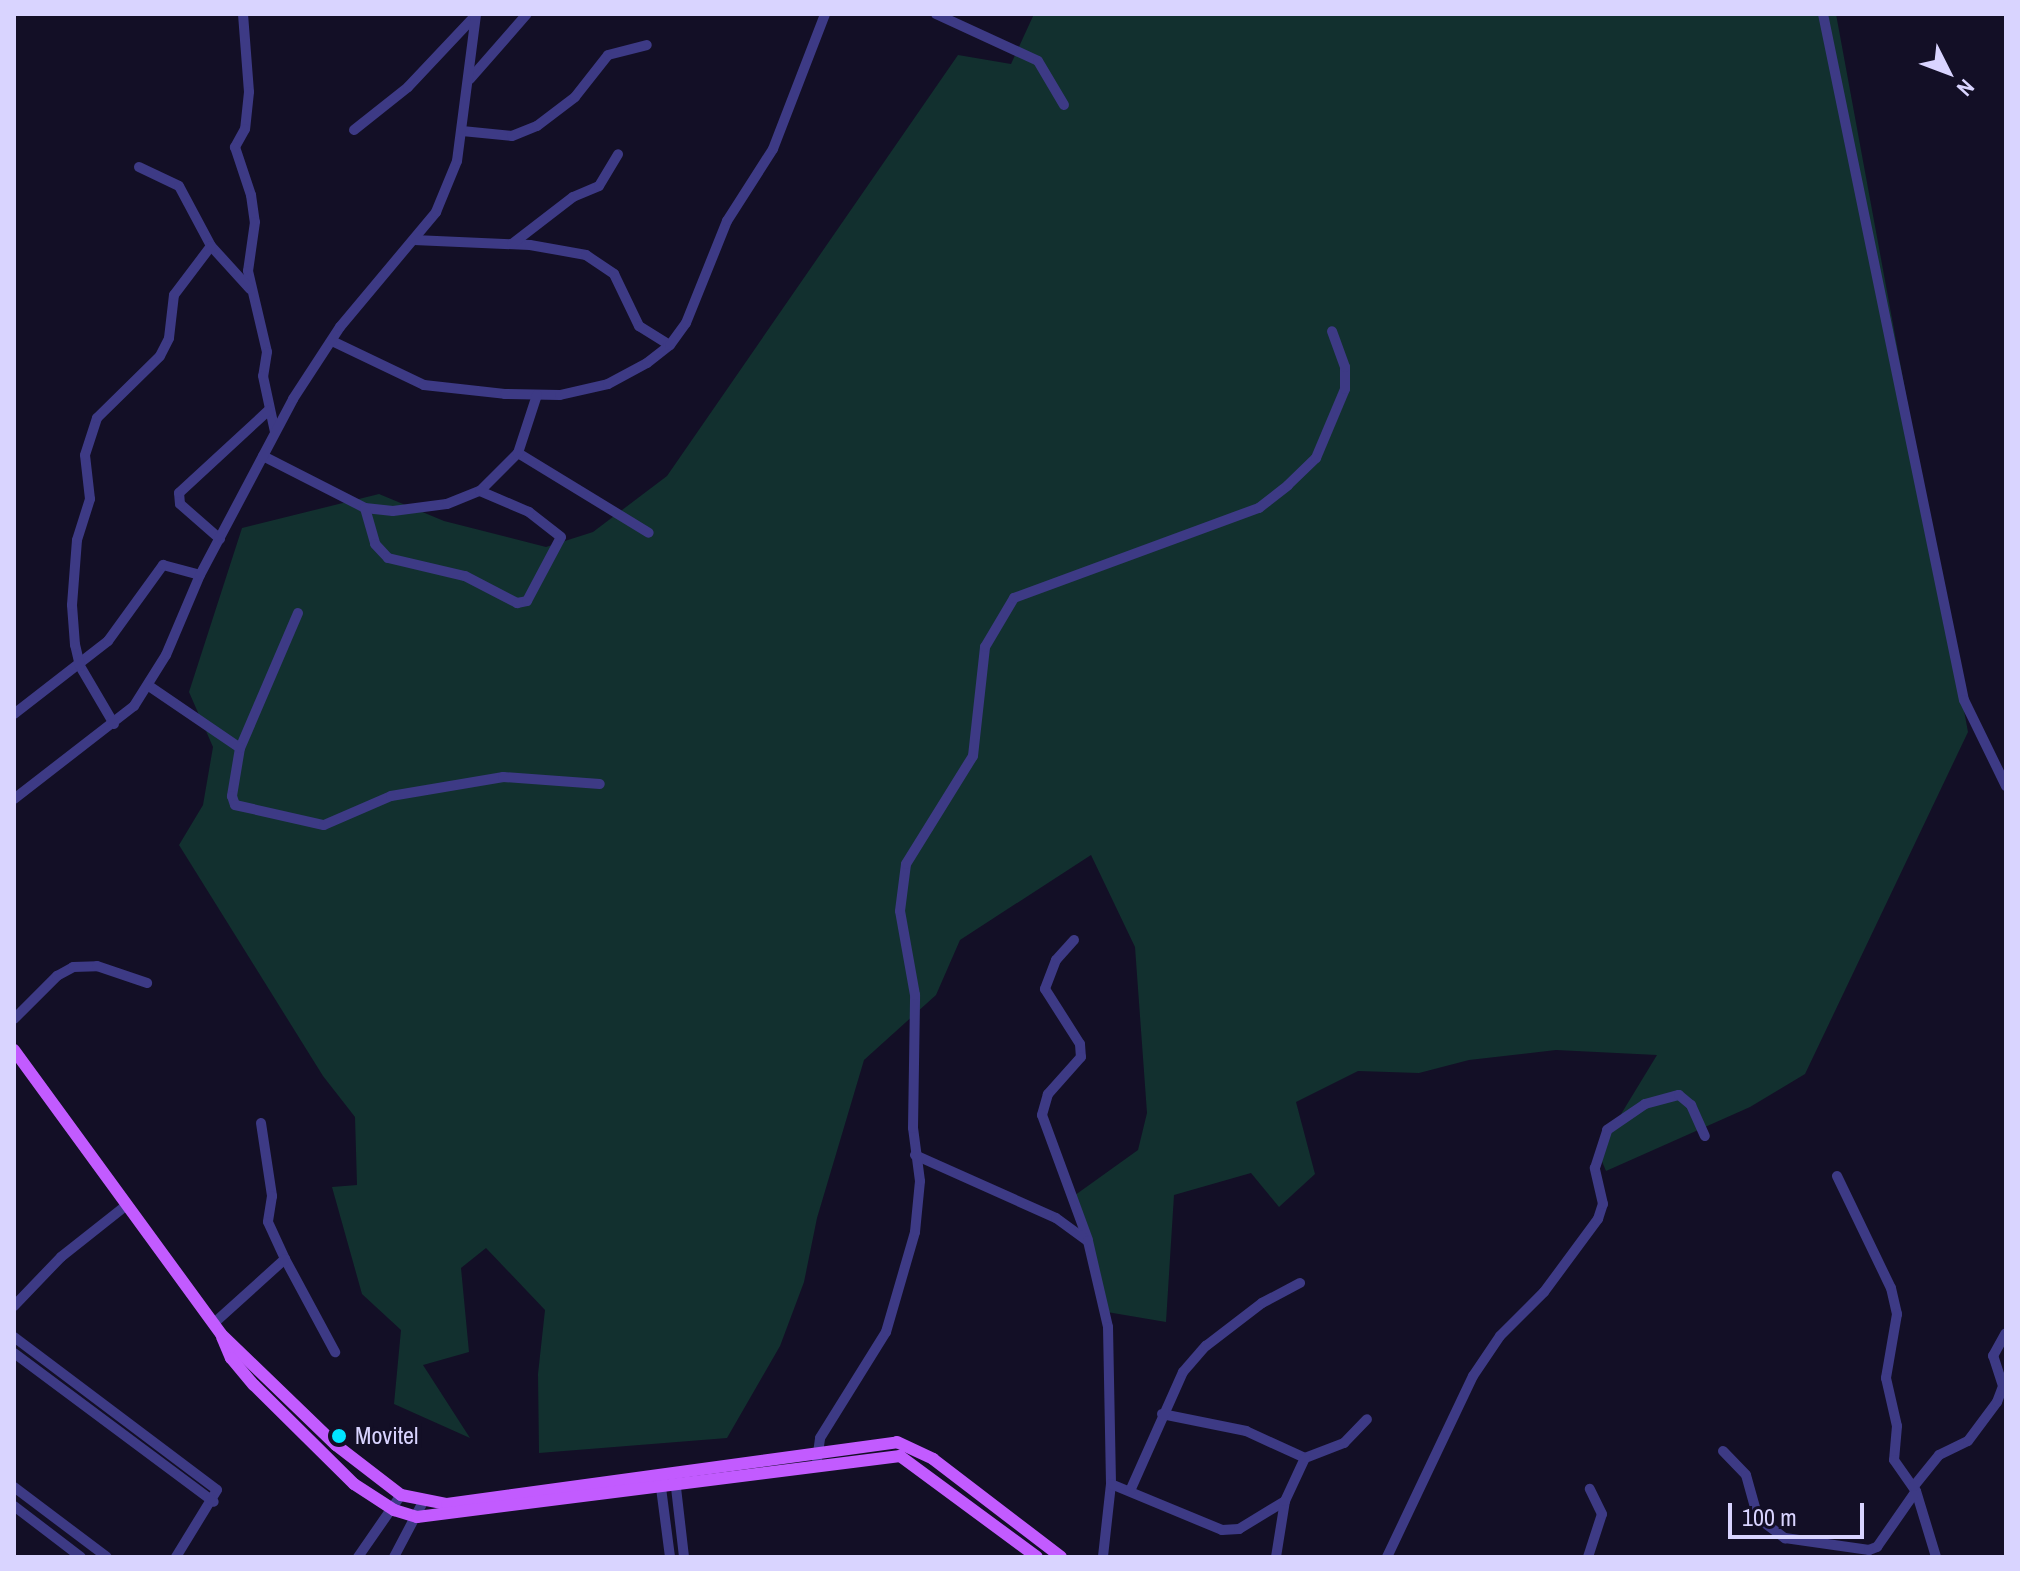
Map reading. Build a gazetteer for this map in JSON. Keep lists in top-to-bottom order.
{
  "places": ["Movitel"],
  "scale_bar": "100 m",
  "north": "bottom right"
}
